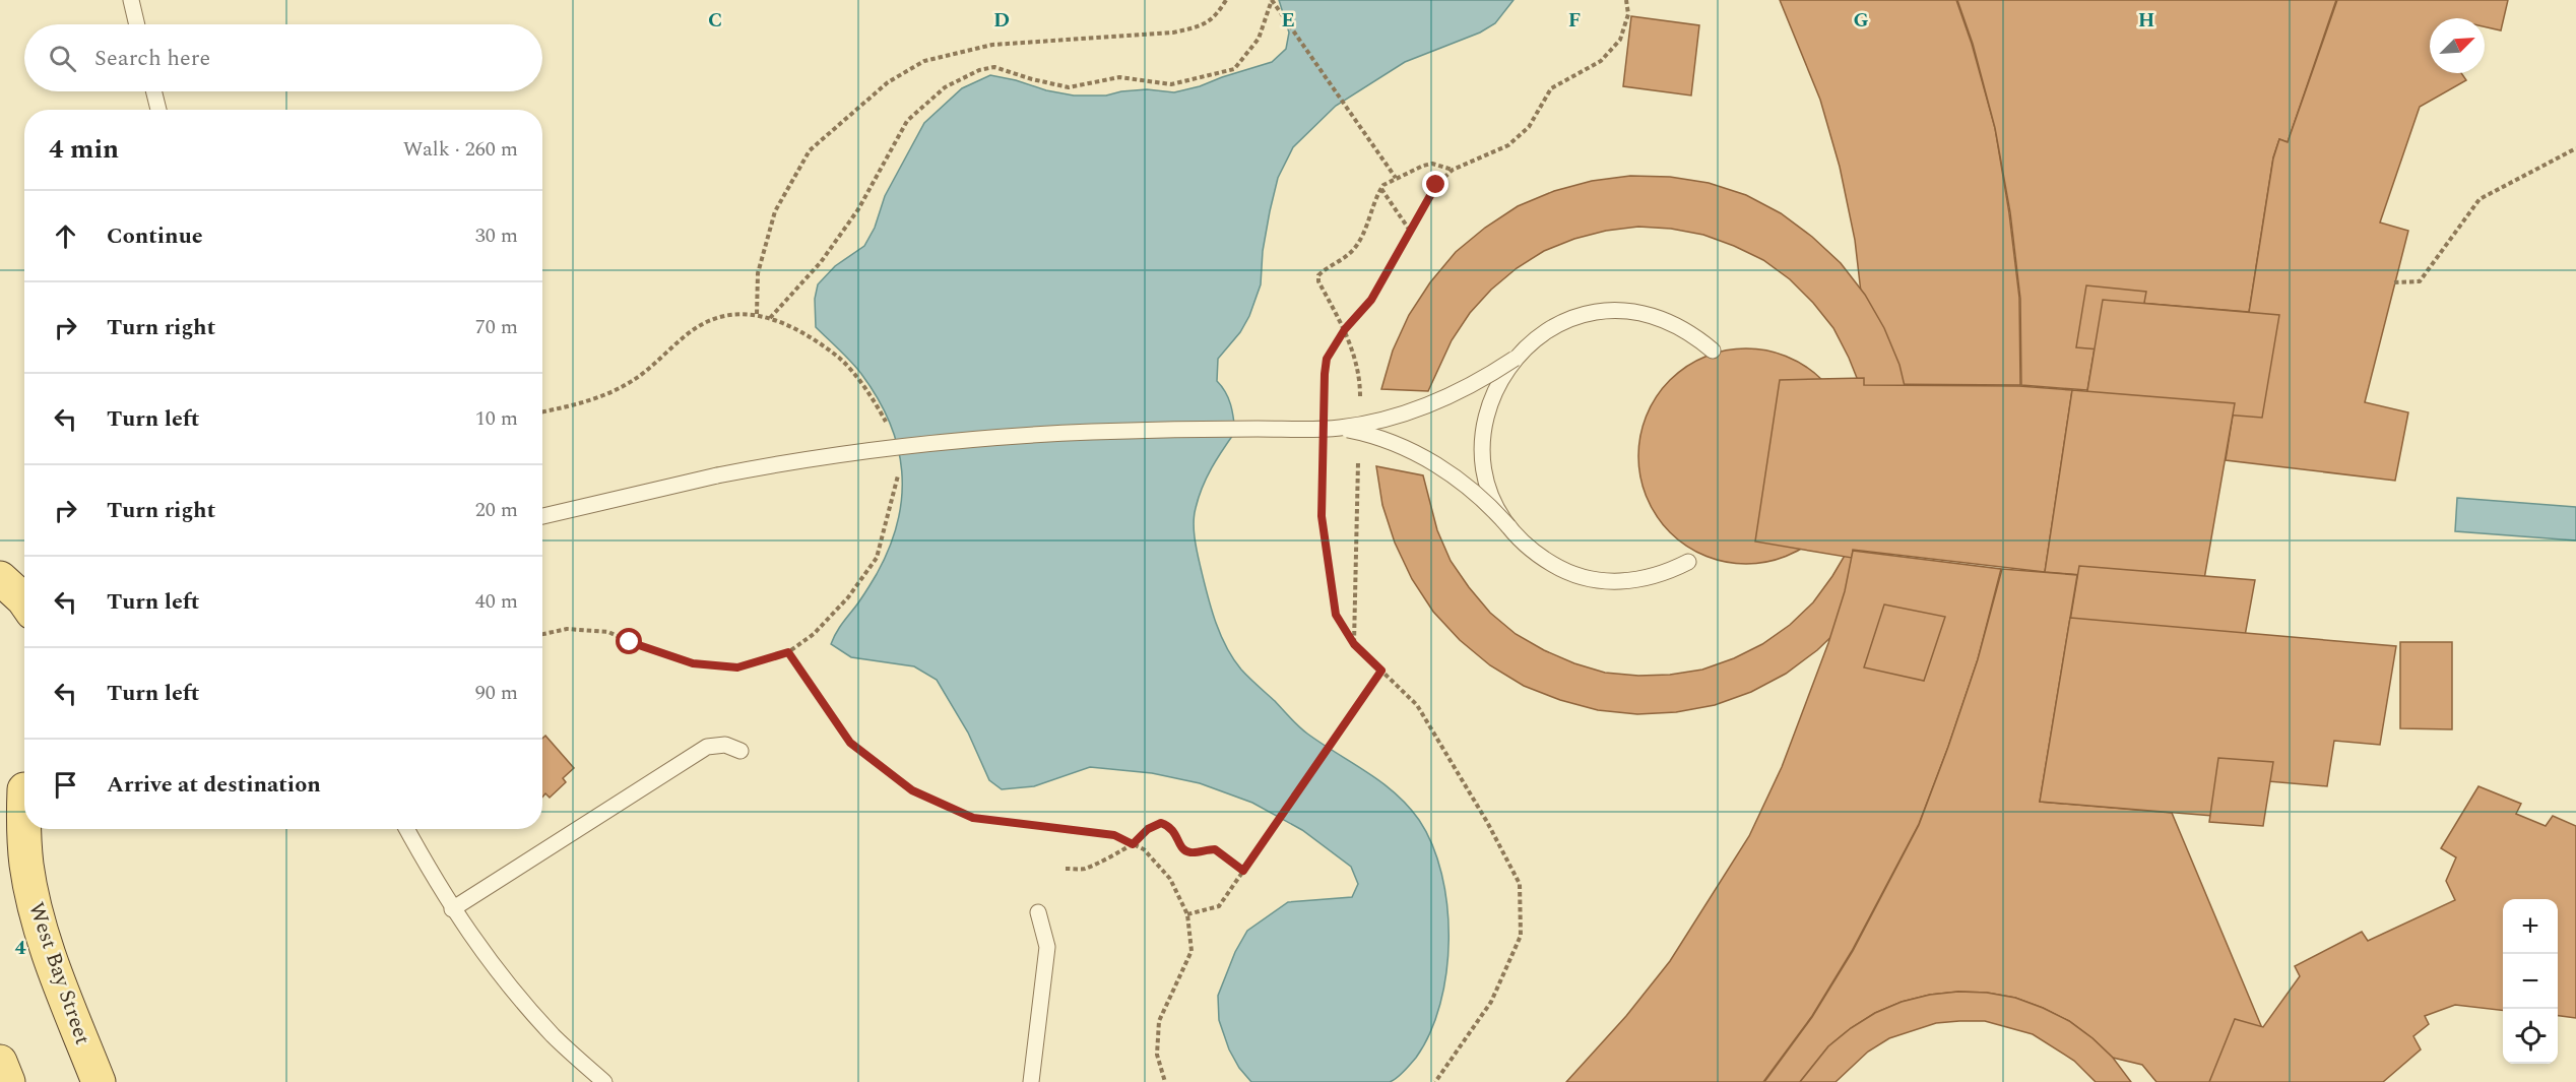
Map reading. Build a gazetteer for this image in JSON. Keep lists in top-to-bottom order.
{
  "streets": {
    "main road": ["West Bay Street"]
  },
  "north": "top right",
  "page": {
    "search": "Search here",
    "heading": ["4 min", "Walk · 260 m"],
    "list": [
      ["Continue", "30 m"],
      ["Turn right", "70 m"],
      ["Turn left", "10 m"],
      ["Turn right", "20 m"],
      ["Turn left", "40 m"],
      ["Turn left", "90 m"],
      "Arrive at destination"
    ],
    "map_buttons": ["+", "−"]
  },
  "grid": {
    "columns": [
      "C",
      "D",
      "E",
      "F",
      "G",
      "H"
    ],
    "rows": ["4"]
  }
}
